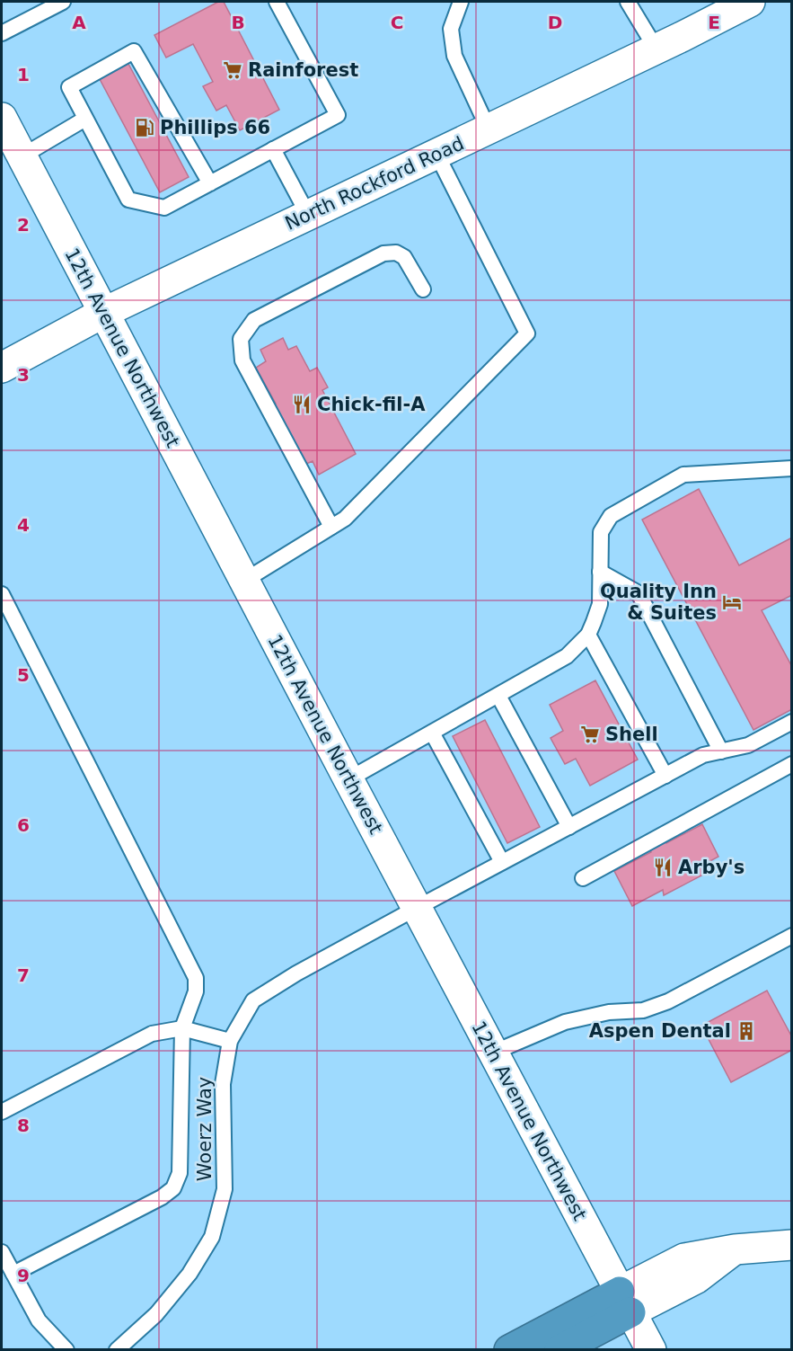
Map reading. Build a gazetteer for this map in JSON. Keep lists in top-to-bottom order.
{
  "streets": {
    "main road": ["North Rockford Road", "12th Avenue Northwest"],
    "lane": ["Woerz Way"]
  },
  "crossings": [
    ["North Rockford Road", "12th Avenue Northwest"],
    ["12th Avenue Northwest", "Woerz Way"]
  ],
  "places": {
    "supermarket": ["Rainforest", "Shell"],
    "fuel station": ["Phillips 66"],
    "restaurant": ["Chick-fil-A", "Arby's"],
    "hotel": ["Quality Inn & Suites"],
    "building": ["Aspen Dental"]
  },
  "grid": {
    "columns": [
      "A",
      "B",
      "C",
      "D",
      "E"
    ],
    "rows": [
      "1",
      "2",
      "3",
      "4",
      "5",
      "6",
      "7",
      "8",
      "9"
    ]
  }
}
